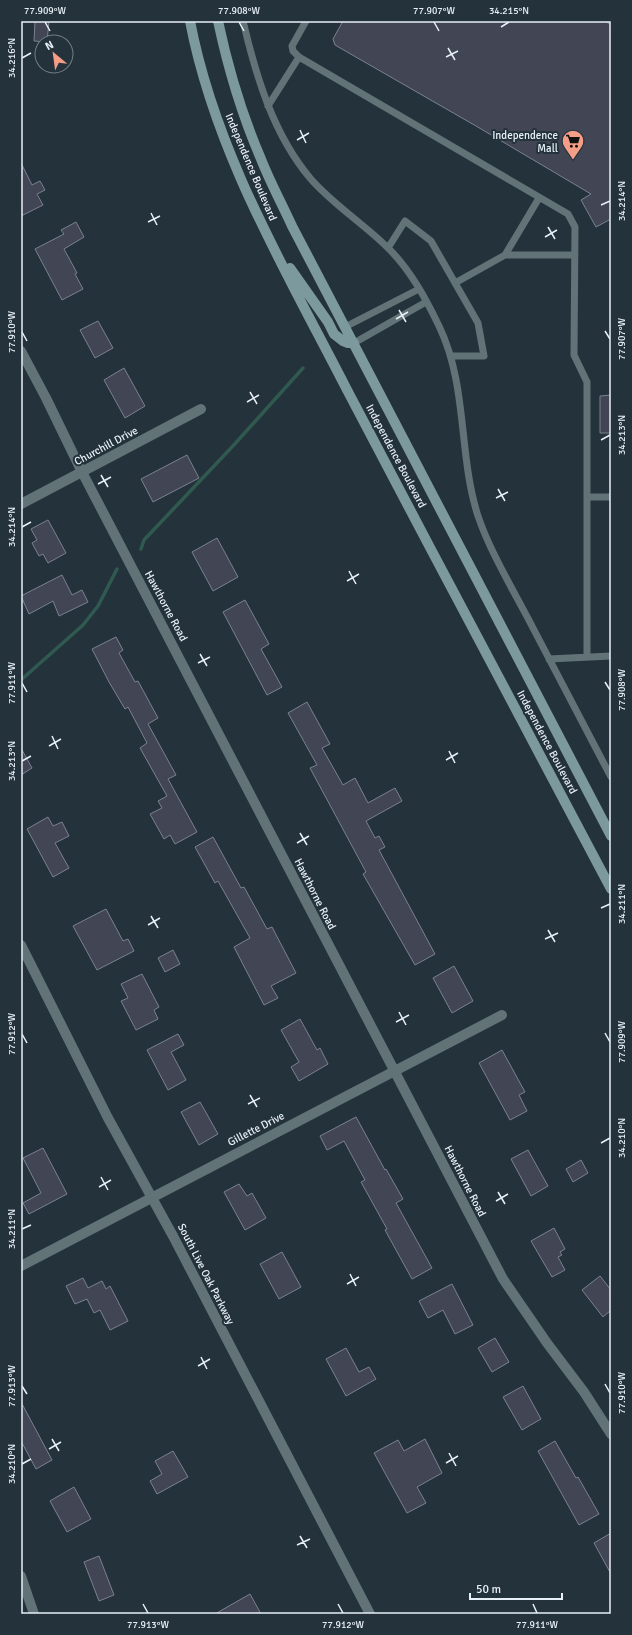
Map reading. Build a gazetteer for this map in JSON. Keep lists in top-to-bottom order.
{
  "streets": {
    "main road": ["Independence Boulevard"],
    "street": [
      "Churchill Drive",
      "Hawthorne Road",
      "Gillette Drive",
      "South Live Oak Parkway"
    ]
  },
  "crossings": [
    ["Churchill Drive", "Hawthorne Road"],
    ["Hawthorne Road", "Gillette Drive"],
    ["Gillette Drive", "South Live Oak Parkway"]
  ],
  "places": {
    "supermarket": ["Independence Mall"]
  },
  "scale_bar": "50 m",
  "north": "top left",
  "coordinates": [
    "77.909°W",
    "77.908°W",
    "77.907°W",
    "34.215°N",
    "34.216°N",
    "34.214°N",
    "77.910°W",
    "34.213°N",
    "77.911°W",
    "34.211°N",
    "77.912°W",
    "34.210°N",
    "77.913°W"
  ]
}
